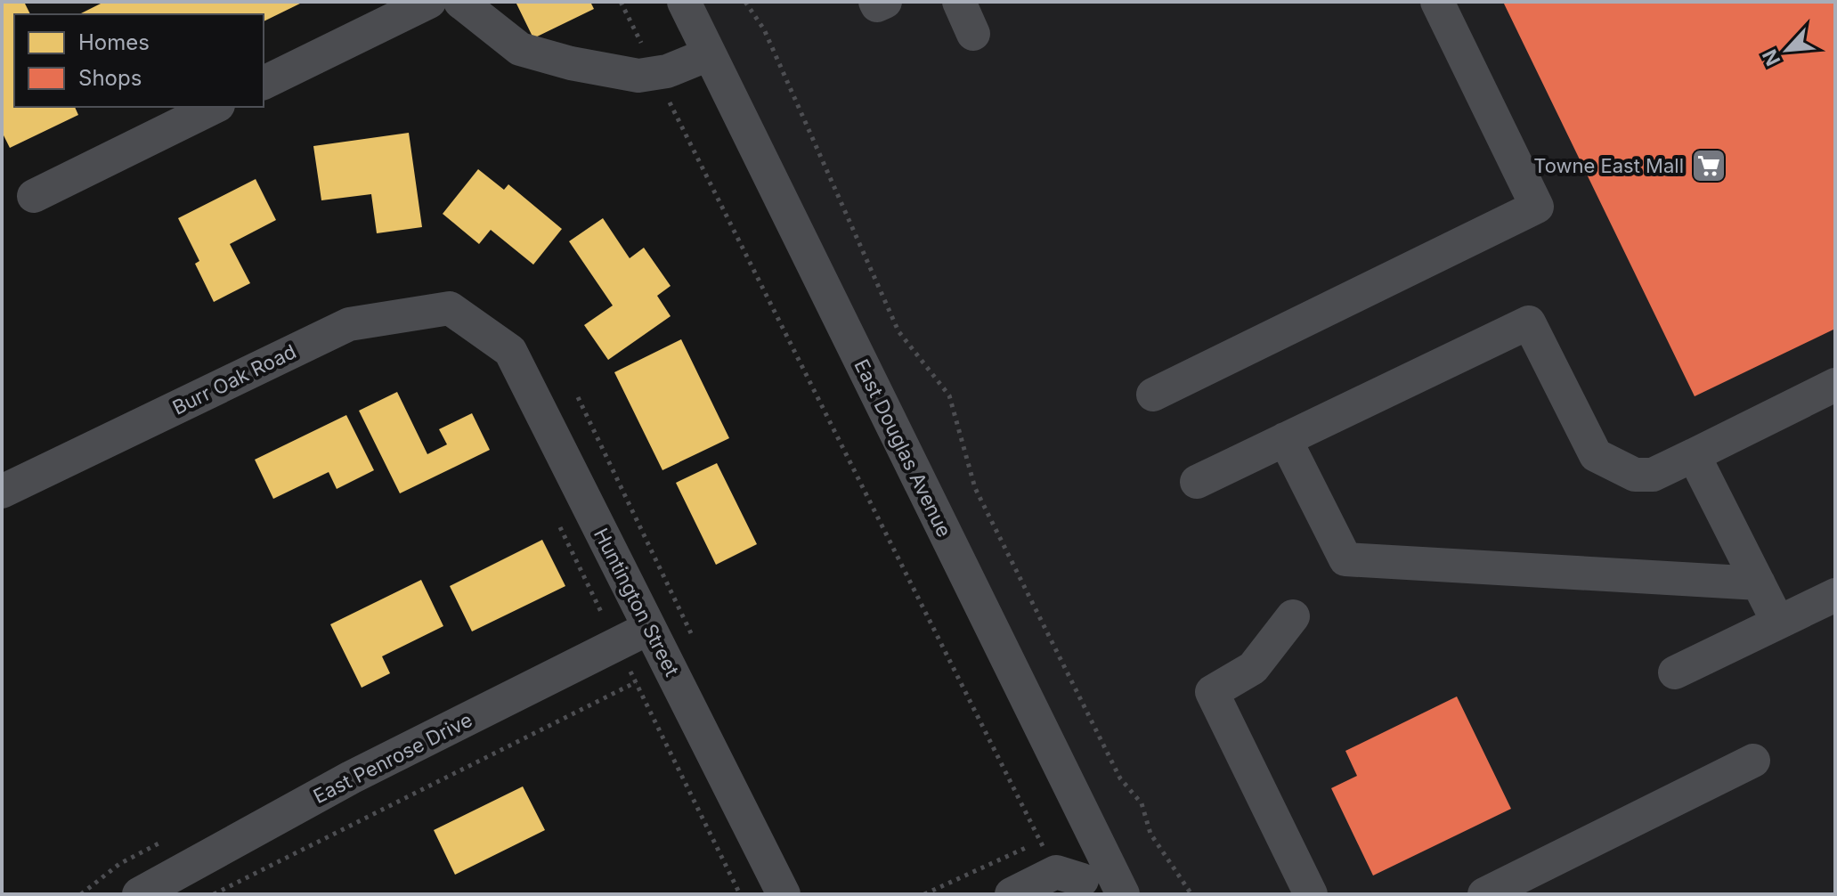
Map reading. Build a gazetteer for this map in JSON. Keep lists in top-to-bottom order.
{
  "streets": {
    "street": [
      "Burr Oak Road",
      "East Douglas Avenue",
      "Huntington Street",
      "East Penrose Drive"
    ]
  },
  "crossings": [
    ["Burr Oak Road", "Huntington Street"],
    ["Huntington Street", "East Penrose Drive"]
  ],
  "places": {
    "supermarket": ["Towne East Mall"]
  },
  "legend": ["Homes", "Shops"],
  "north": "bottom left"
}
